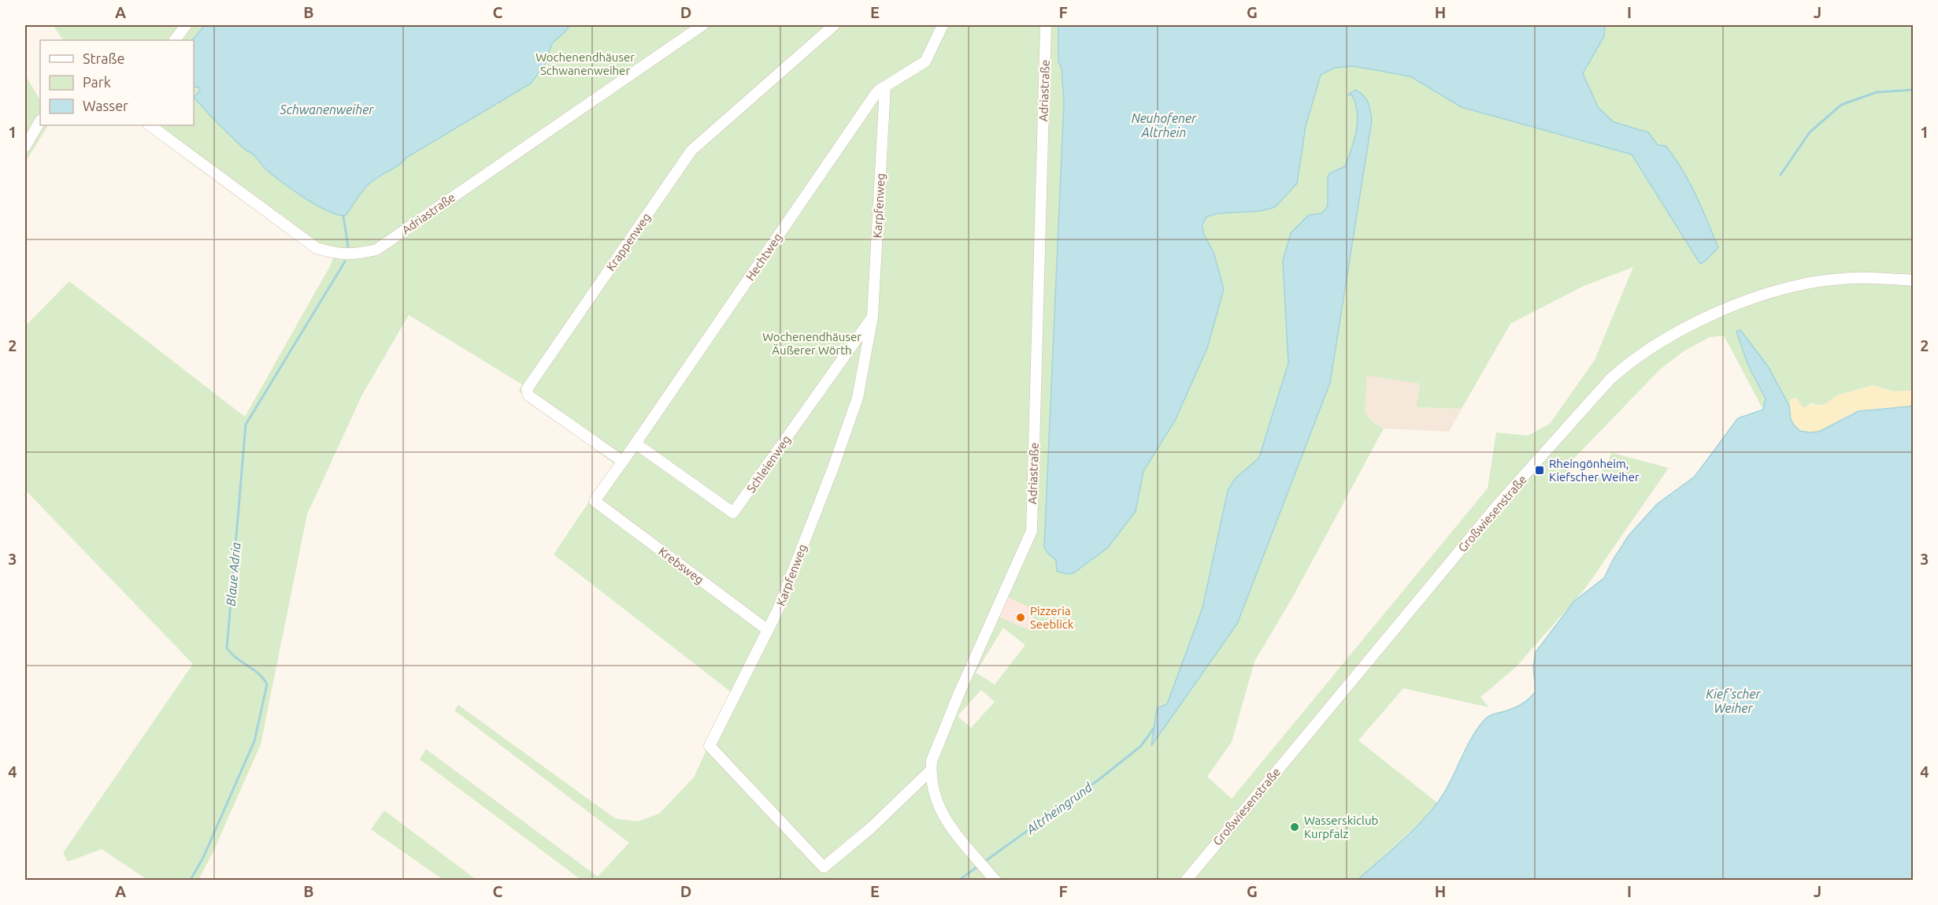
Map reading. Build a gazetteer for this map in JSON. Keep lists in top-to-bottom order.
{
  "streets": {
    "street": [
      "Adriastraße",
      "Karpfenweg",
      "Krappenweg",
      "Hechtweg",
      "Schleienweg",
      "Großwiesenstraße",
      "Krebsweg"
    ]
  },
  "crossings": [
    ["Adriastraße", "Karpfenweg"],
    ["Karpfenweg", "Hechtweg"],
    ["Karpfenweg", "Schleienweg"],
    ["Karpfenweg", "Krebsweg"],
    ["Krappenweg", "Hechtweg"],
    ["Hechtweg", "Schleienweg"],
    ["Hechtweg", "Krebsweg"]
  ],
  "water": [
    "Schwanenweiher",
    "Neuhofener Altrhein",
    "Blaue Adria",
    "Kief'scher Weiher",
    "Altrheingrund"
  ],
  "parks": ["Wochenendhäuser Schwanenweiher", "Wochenendhäuser Äußerer Wörth"],
  "places": {
    "transit": ["Rheingönheim, Kiefscher Weiher"],
    "other": ["Pizzeria Seeblick", "Wasserskiclub Kurpfalz"]
  },
  "legend": ["Straße", "Park", "Wasser"],
  "grid": {
    "columns": [
      "A",
      "B",
      "C",
      "D",
      "E",
      "F",
      "G",
      "H",
      "I",
      "J"
    ],
    "rows": [
      "1",
      "2",
      "3",
      "4"
    ]
  }
}
